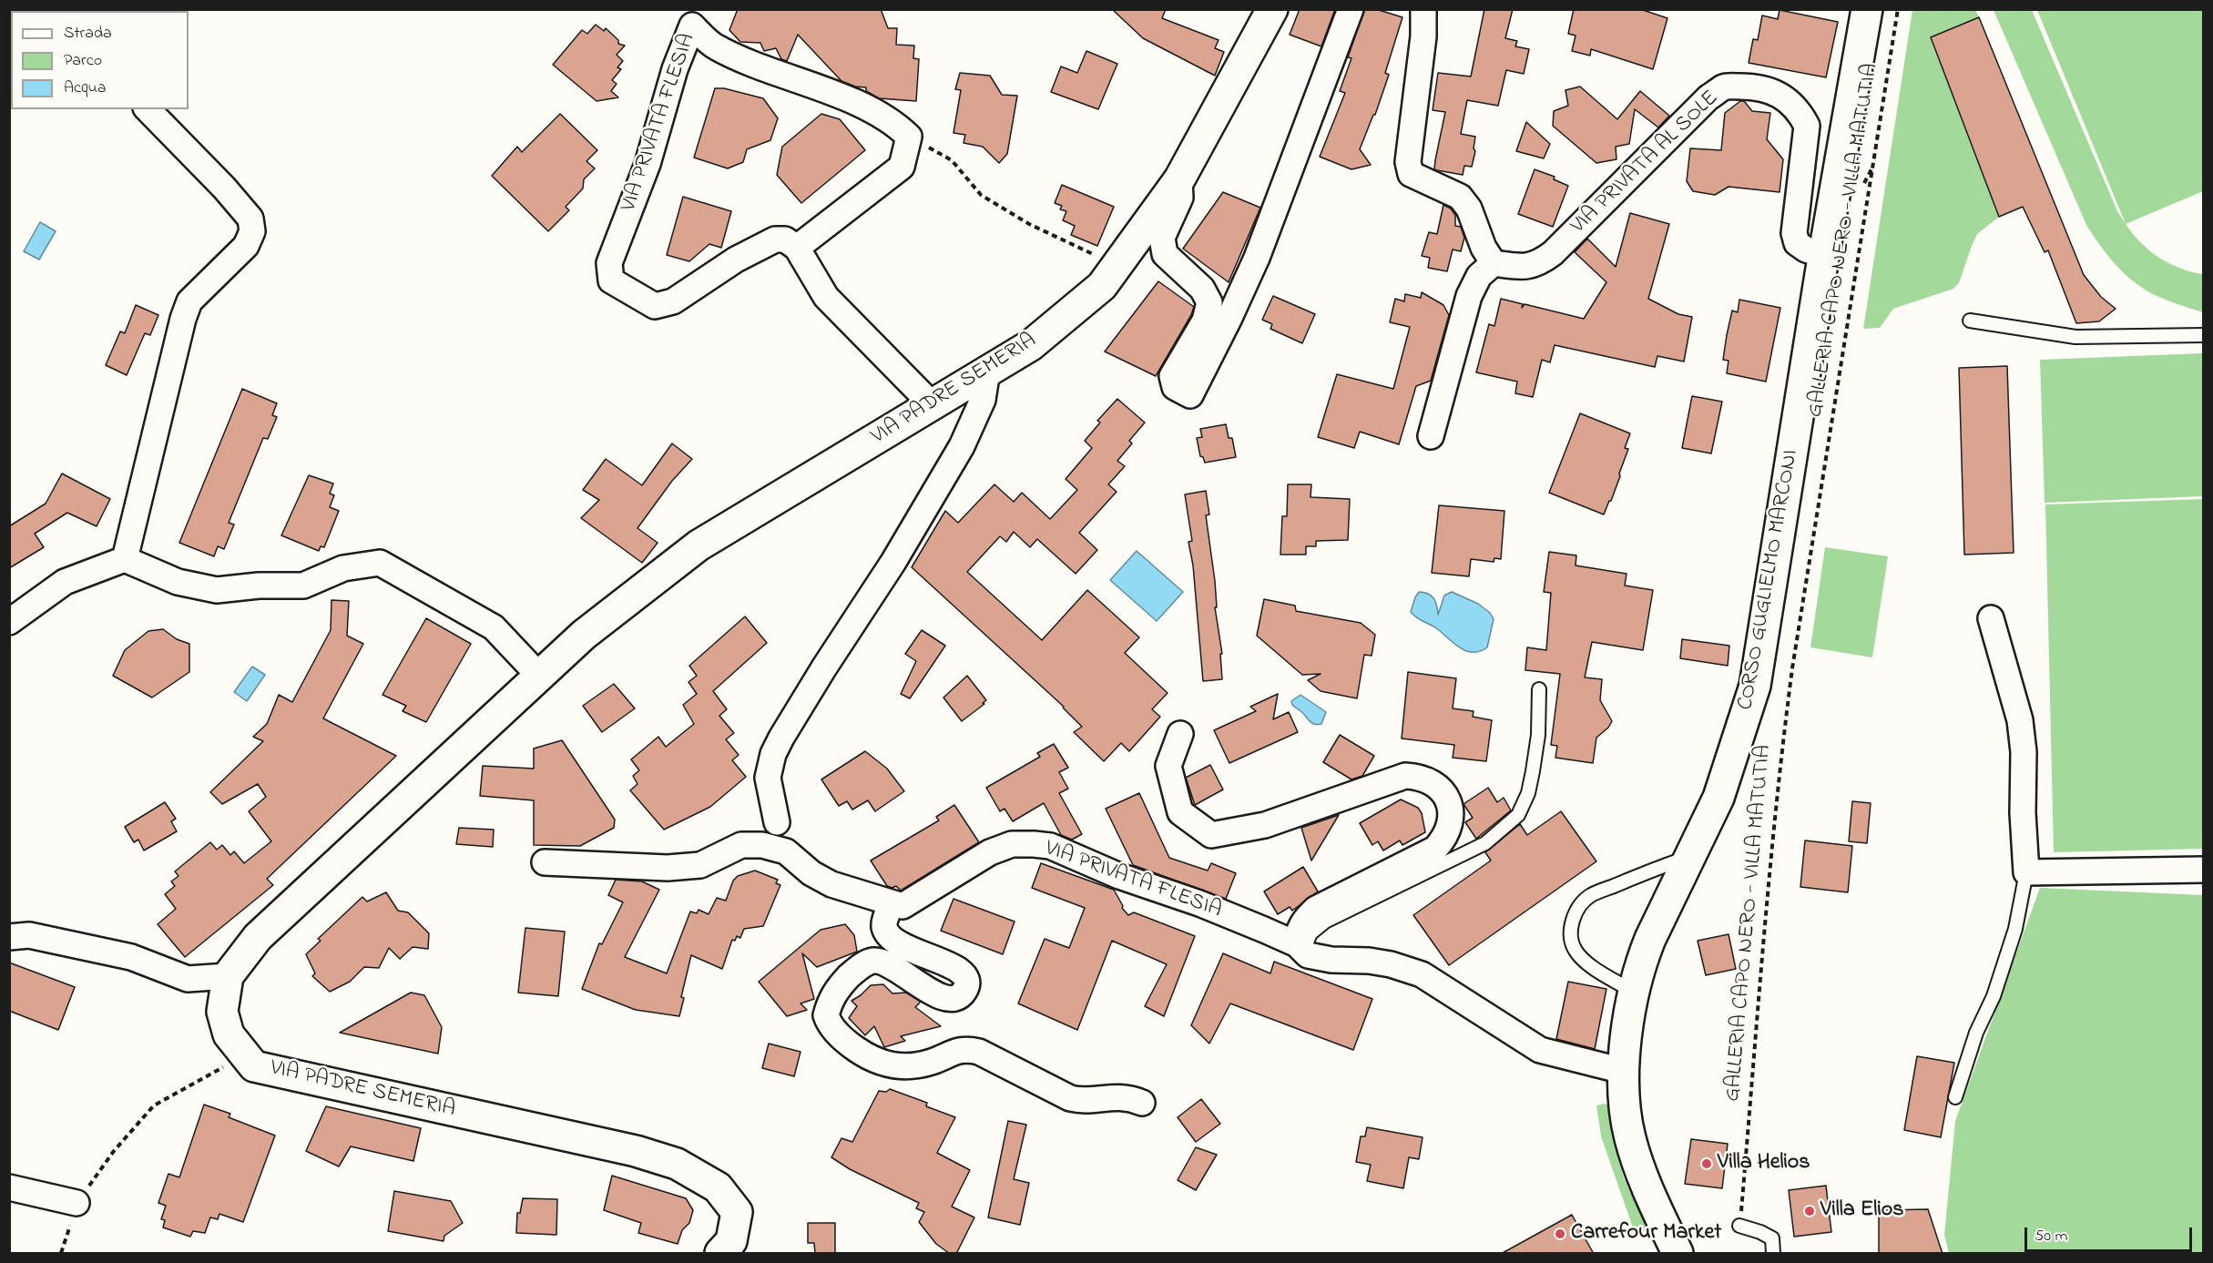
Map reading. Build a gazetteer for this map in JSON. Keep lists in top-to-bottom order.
{
  "streets": {
    "main road": ["VIA PADRE SEMERIA", "CORSO GUGLIELMO MARCONI"],
    "street": ["VIA PRIVATA FLESIA", "VIA PRIVATA AL SOLE"],
    "path": ["GALLERIA CAPO NERO - VILLA MATUTIA"]
  },
  "crossings": [
    ["VIA PRIVATA FLESIA", "CORSO GUGLIELMO MARCONI"],
    ["VIA PRIVATA AL SOLE", "CORSO GUGLIELMO MARCONI"]
  ],
  "places": ["Villa Helios", "Villa Elios", "Carrefour Market"],
  "legend": ["Strada", "Parco", "Acqua"],
  "scale_bar": "50 m"
}
